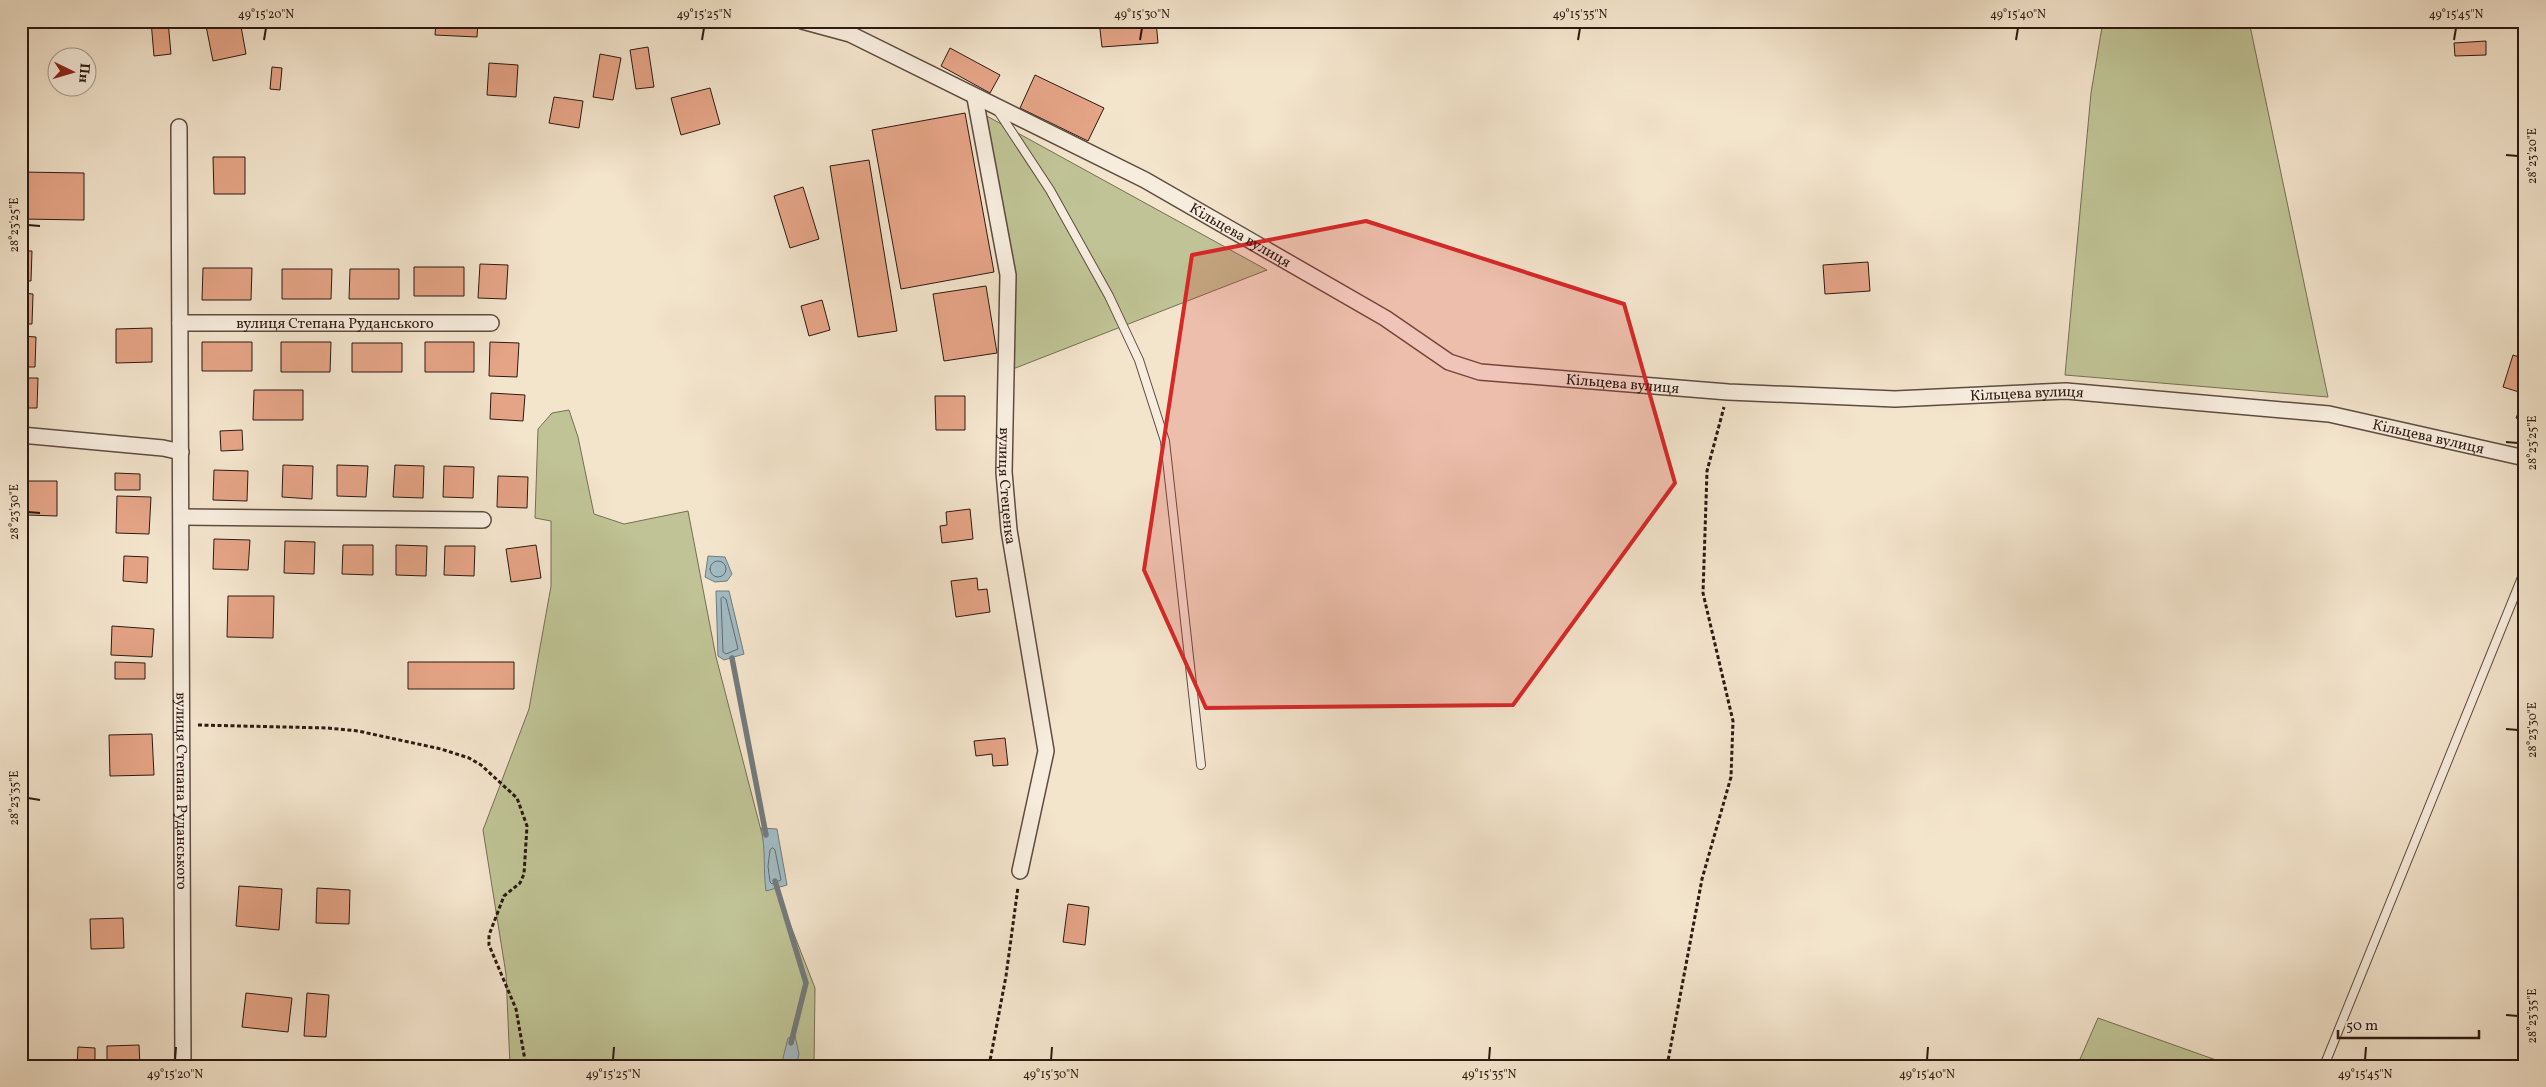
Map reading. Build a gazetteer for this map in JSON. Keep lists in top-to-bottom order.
{
  "streets": {
    "street": ["Кільцева вулиця", "вулиця Степана Руданського", "вулиця Стеценка"]
  },
  "crossings": [
    ["Кільцева вулиця", "вулиця Стеценка"]
  ],
  "scale_bar": "50 m",
  "north": "right",
  "coordinates": [
    "49°15'20\"N",
    "49°15'25\"N",
    "49°15'30\"N",
    "49°15'35\"N",
    "49°15'40\"N",
    "49°15'45\"N",
    "28°23'20\"E",
    "28°23'25\"E",
    "28°23'30\"E",
    "28°23'35\"E"
  ]
}
